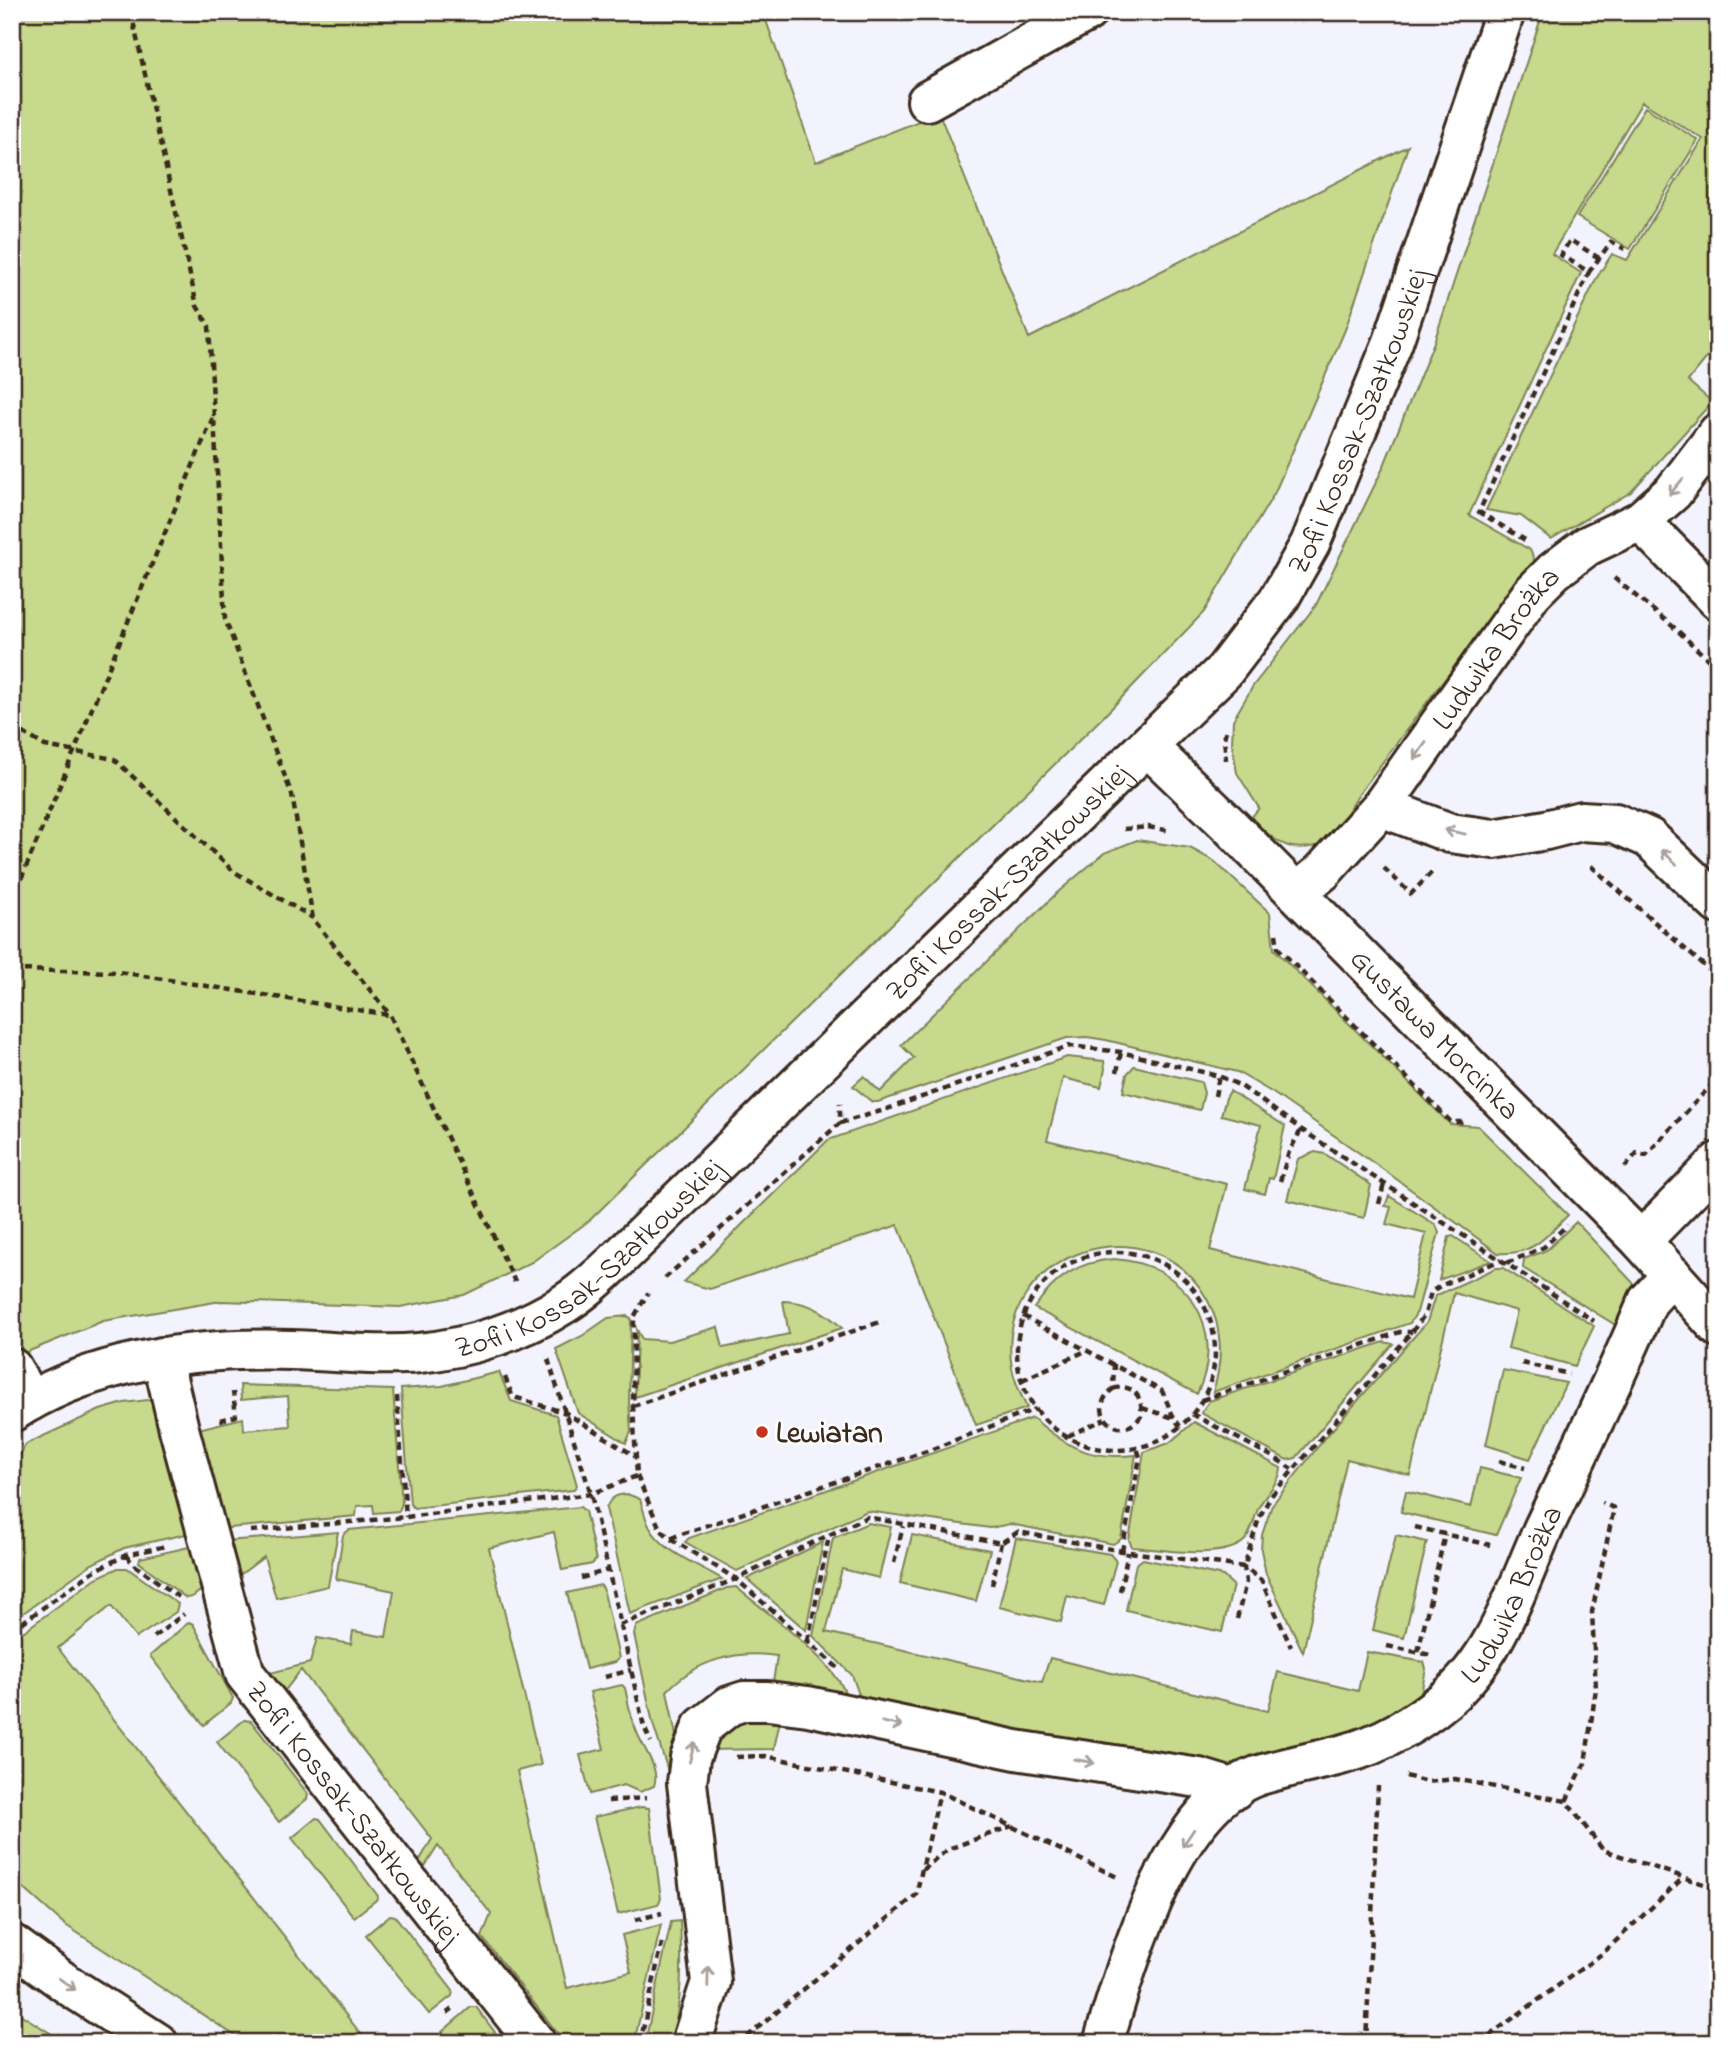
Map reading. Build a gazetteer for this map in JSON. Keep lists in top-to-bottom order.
{
  "streets": {
    "street": ["Zofii Kossak-Szatkowskiej", "Ludwika Brożka", "Gustawa Morcinka"]
  },
  "crossings": [
    ["Zofii Kossak-Szatkowskiej", "Gustawa Morcinka"],
    ["Ludwika Brożka", "Gustawa Morcinka"]
  ],
  "places": ["Lewiatan"]
}
